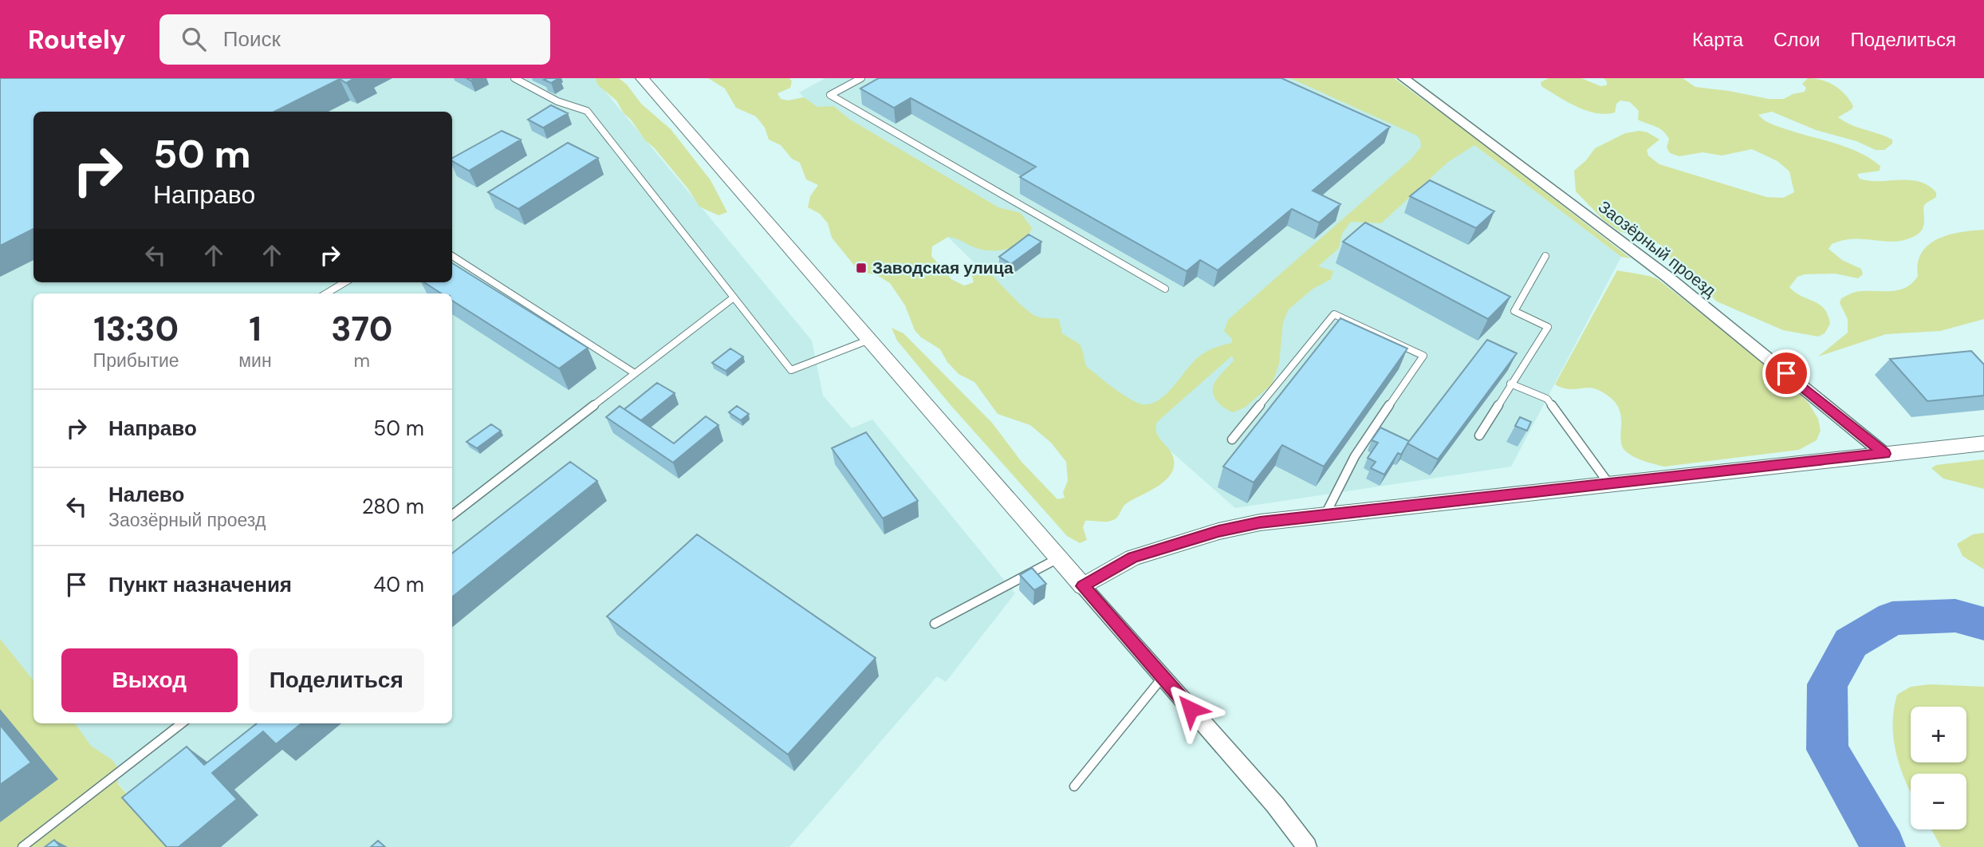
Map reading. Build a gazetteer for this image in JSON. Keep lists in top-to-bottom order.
{
  "streets": {
    "street": ["Заозёрный проезд"]
  },
  "places": {
    "transit": ["Заводская улица"]
  },
  "page": {
    "header": "Routely",
    "search": "Поиск",
    "nav": ["Карта", "Слои", "Поделиться"],
    "turn": ["50 m", "Направо"],
    "eta": [
      "13:30",
      "Прибытие",
      "1",
      "мин",
      "370",
      "m"
    ],
    "list": [
      {
        "name": "Направо",
        "value": "50 m"
      },
      {
        "name": "Налево",
        "note": "Заозёрный проезд",
        "value": "280 m"
      },
      {
        "name": "Пункт назначения",
        "value": "40 m"
      }
    ],
    "buttons": ["Выход", "Поделиться"],
    "map_buttons": ["+", "−"]
  }
}
